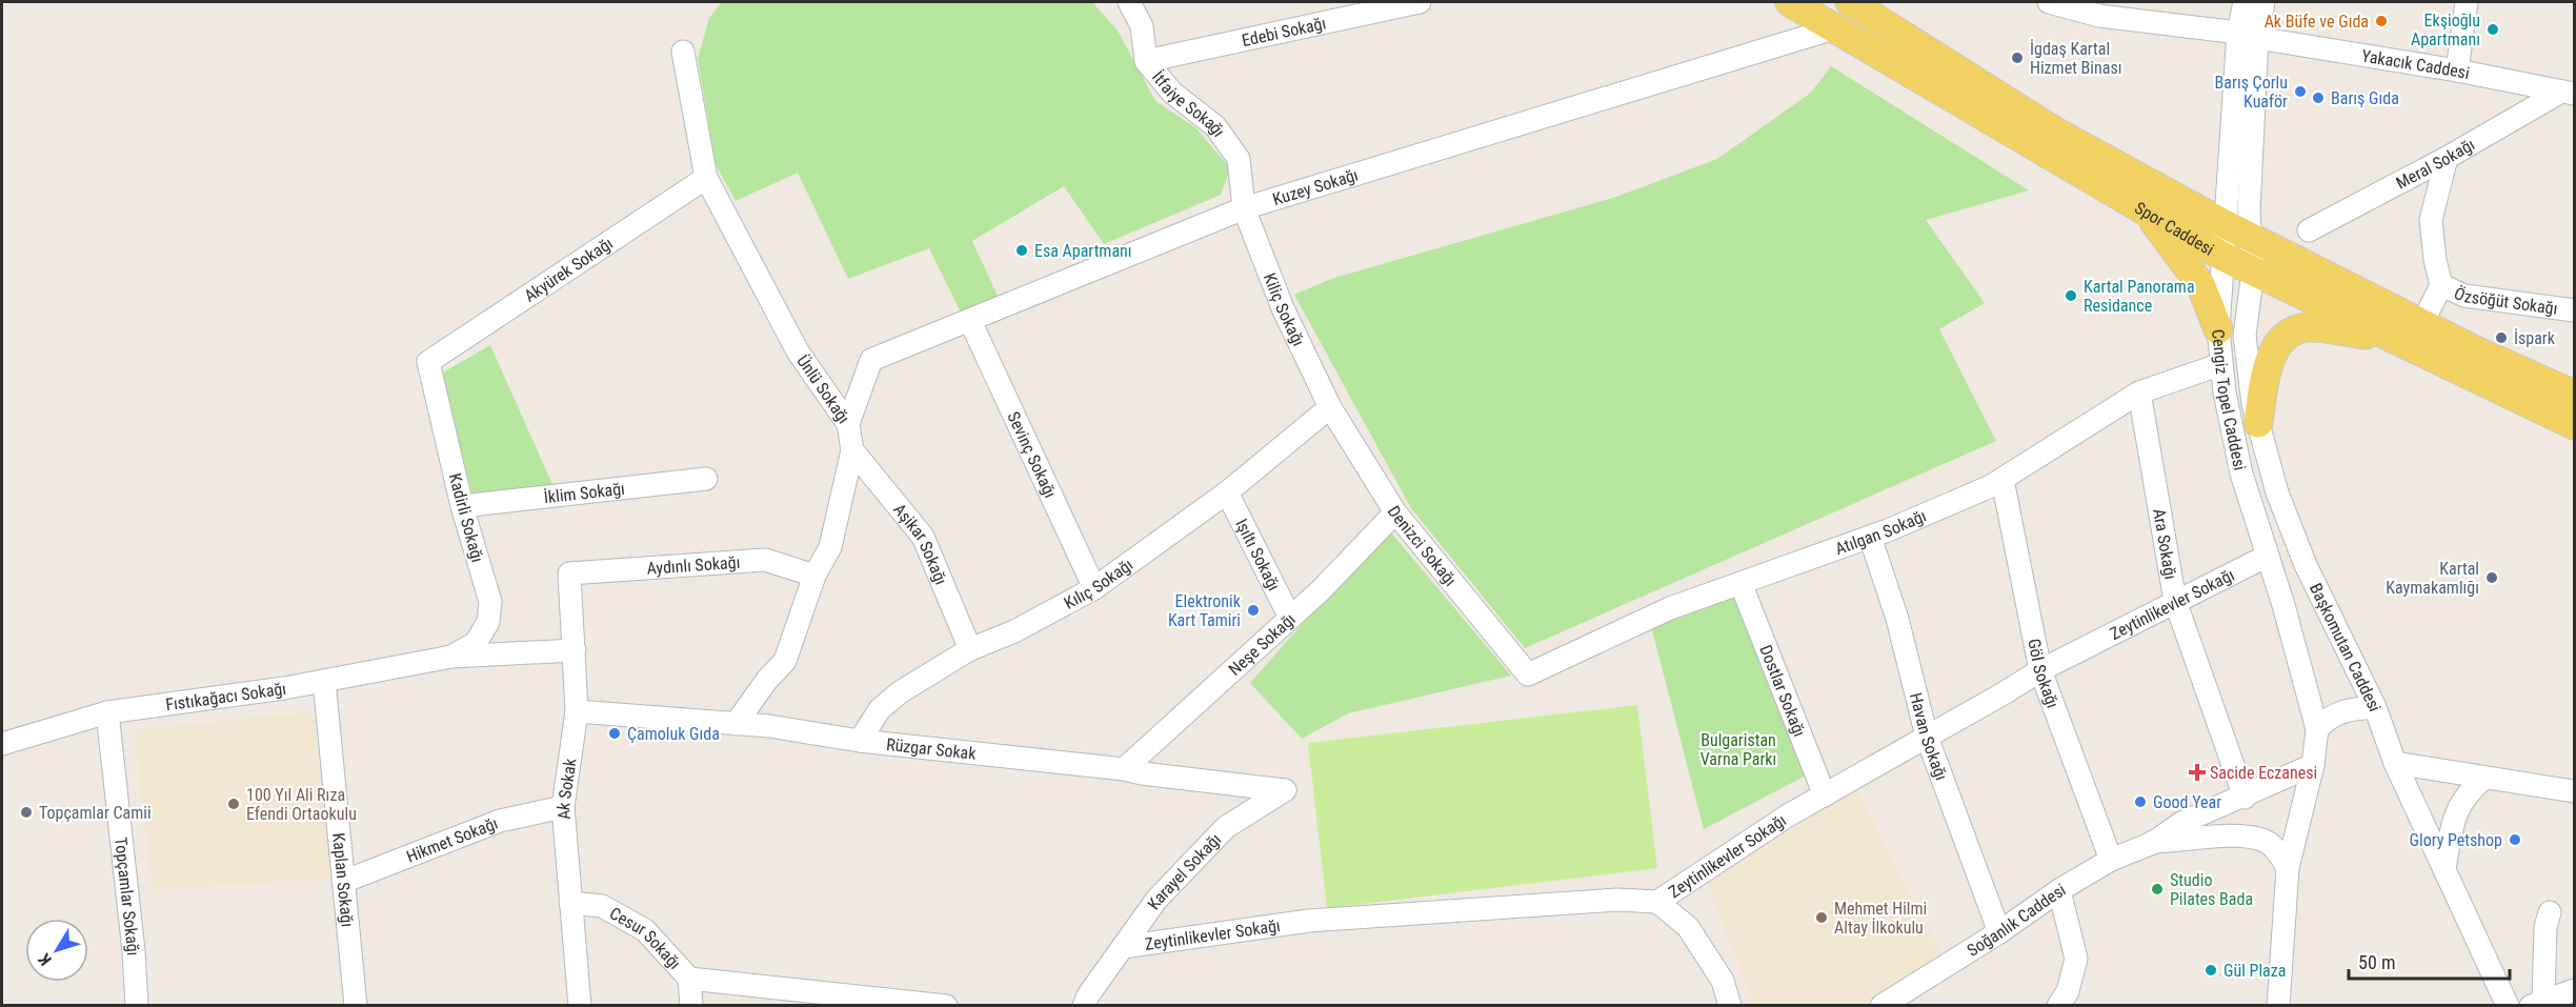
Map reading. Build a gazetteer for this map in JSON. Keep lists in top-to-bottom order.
{
  "streets": {
    "main road": ["Spor Caddesi"],
    "street": [
      "Edebi Sokağı",
      "Yakacık Caddesi",
      "İtfaiye Sokağı",
      "Meral Sokağı",
      "Kuzey Sokağı",
      "Akyürek Sokağı",
      "Özsöğüt Sokağı",
      "Kiliç Sokağı",
      "Ünlü Sokağı",
      "Cengiz Topel Caddesi",
      "Sevinç Sokağı",
      "İklim Sokağı",
      "Kadirli Sokağı",
      "Atılgan Sokağı",
      "Ara Sokağı",
      "Aşikar Sokağı",
      "Denizci Sokağı",
      "Işıltı Sokağı",
      "Aydınlı Sokağı",
      "Kılıç Sokağı",
      "Zeytinlikevler Sokağı",
      "Neşe Sokağı",
      "Başkomutan Caddesi",
      "Göl Sokağı",
      "Dostlar Sokağı",
      "Fıstıkağacı Sokağı",
      "Havan Sokağı",
      "Rüzgar Sokak",
      "Ak Sokak",
      "Hikmet Sokağı",
      "Karayel Sokağı",
      "Kaplan Sokağı",
      "Topçamlar Sokağı",
      "Soğanlık Caddesi",
      "Cesur Sokağı"
    ]
  },
  "crossings": [
    ["Edebi Sokağı", "İtfaiye Sokağı"],
    ["Yakacık Caddesi", "Meral Sokağı"],
    ["Yakacık Caddesi", "Cengiz Topel Caddesi"],
    ["İtfaiye Sokağı", "Kuzey Sokağı"],
    ["İtfaiye Sokağı", "Kiliç Sokağı"],
    ["Kuzey Sokağı", "Spor Caddesi"],
    ["Kuzey Sokağı", "Kiliç Sokağı"],
    ["Kuzey Sokağı", "Ünlü Sokağı"],
    ["Kuzey Sokağı", "Sevinç Sokağı"],
    ["Spor Caddesi", "Cengiz Topel Caddesi"],
    ["Spor Caddesi", "Başkomutan Caddesi"],
    ["Akyürek Sokağı", "Ünlü Sokağı"],
    ["Akyürek Sokağı", "Kadirli Sokağı"],
    ["Kiliç Sokağı", "Denizci Sokağı"],
    ["Kiliç Sokağı", "Kılıç Sokağı"],
    ["Ünlü Sokağı", "Aşikar Sokağı"],
    ["Ünlü Sokağı", "Aydınlı Sokağı"],
    ["Ünlü Sokağı", "Rüzgar Sokak"],
    ["Cengiz Topel Caddesi", "Atılgan Sokağı"],
    ["Cengiz Topel Caddesi", "Zeytinlikevler Sokağı"],
    ["Cengiz Topel Caddesi", "Başkomutan Caddesi"],
    ["Cengiz Topel Caddesi", "Soğanlık Caddesi"],
    ["Sevinç Sokağı", "Kılıç Sokağı"],
    ["İklim Sokağı", "Kadirli Sokağı"],
    ["Kadirli Sokağı", "Fıstıkağacı Sokağı"],
    ["Atılgan Sokağı", "Ara Sokağı"],
    ["Atılgan Sokağı", "Denizci Sokağı"],
    ["Atılgan Sokağı", "Göl Sokağı"],
    ["Atılgan Sokağı", "Dostlar Sokağı"],
    ["Atılgan Sokağı", "Havan Sokağı"],
    ["Ara Sokağı", "Zeytinlikevler Sokağı"],
    ["Ara Sokağı", "Soğanlık Caddesi"],
    ["Aşikar Sokağı", "Kılıç Sokağı"],
    ["Denizci Sokağı", "Kılıç Sokağı"],
    ["Denizci Sokağı", "Neşe Sokağı"],
    ["Işıltı Sokağı", "Kılıç Sokağı"],
    ["Işıltı Sokağı", "Neşe Sokağı"],
    ["Aydınlı Sokağı", "Ak Sokak"],
    ["Kılıç Sokağı", "Rüzgar Sokak"],
    ["Zeytinlikevler Sokağı", "Göl Sokağı"],
    ["Zeytinlikevler Sokağı", "Dostlar Sokağı"],
    ["Zeytinlikevler Sokağı", "Havan Sokağı"],
    ["Zeytinlikevler Sokağı", "Karayel Sokağı"],
    ["Neşe Sokağı", "Rüzgar Sokak"],
    ["Göl Sokağı", "Soğanlık Caddesi"],
    ["Fıstıkağacı Sokağı", "Kaplan Sokağı"],
    ["Fıstıkağacı Sokağı", "Topçamlar Sokağı"],
    ["Havan Sokağı", "Soğanlık Caddesi"],
    ["Rüzgar Sokak", "Ak Sokak"],
    ["Rüzgar Sokak", "Karayel Sokağı"],
    ["Ak Sokak", "Hikmet Sokağı"],
    ["Ak Sokak", "Cesur Sokağı"],
    ["Hikmet Sokağı", "Kaplan Sokağı"]
  ],
  "parks": ["Bulgaristan Varna Parkı"],
  "places": {
    "other": [
      "Ak Büfe ve Gıda",
      "Ekşioğlu Apartmanı",
      "İgdaş Kartal Hizmet Binası",
      "Barış Çorlu Kuaför",
      "Barış Gıda",
      "Esa Apartmanı",
      "Kartal Panorama Residance",
      "İspark",
      "Kartal Kaymakamlığı",
      "Elektronik Kart Tamiri",
      "Çamoluk Gıda",
      "Good Year",
      "100 Yıl Ali Rıza Efendi Ortaokulu",
      "Topçamlar Camii",
      "Glory Petshop",
      "Studio Pilates Bada",
      "Mehmet Hilmi Altay İlkokulu",
      "Gül Plaza"
    ],
    "health": ["Sacide Eczanesi"]
  },
  "scale_bar": "50 m",
  "north": "bottom left"
}
